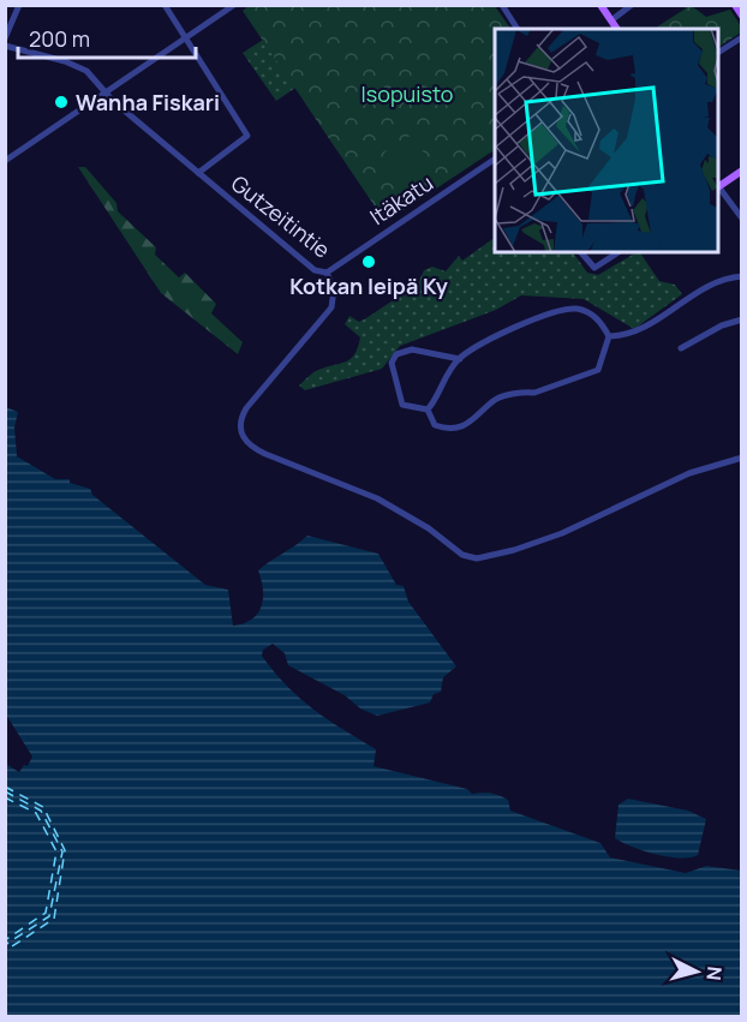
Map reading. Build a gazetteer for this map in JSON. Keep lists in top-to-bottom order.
{
  "streets": {
    "street": ["Itäkatu", "Gutzeitintie"]
  },
  "crossings": [
    ["Itäkatu", "Gutzeitintie"]
  ],
  "parks": ["Isopuisto"],
  "places": ["Wanha Fiskari", "Kotkan leipä Ky"],
  "scale_bar": "200 m",
  "north": "right"
}
